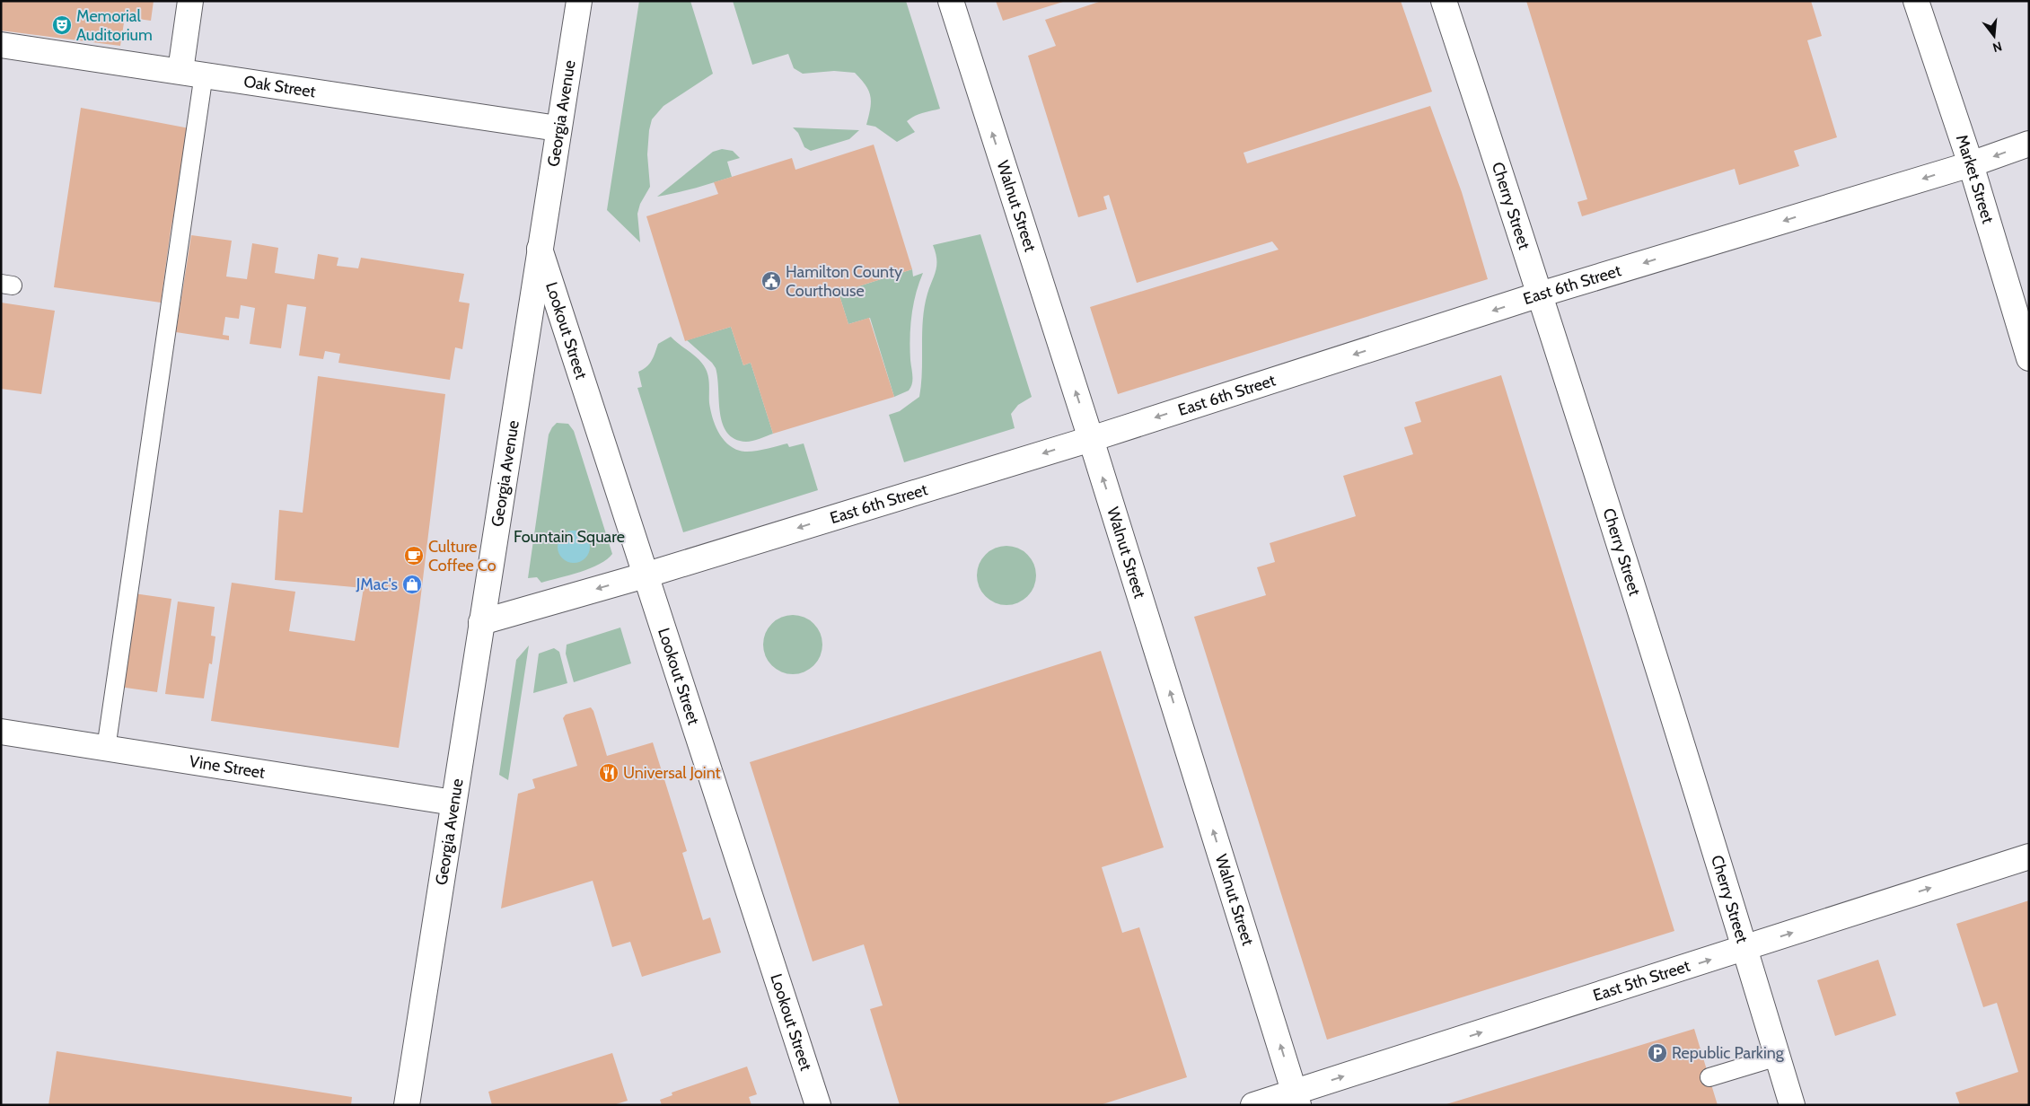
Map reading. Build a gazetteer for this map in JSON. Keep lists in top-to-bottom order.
{
  "streets": {
    "street": [
      "Oak Street",
      "Georgia Avenue",
      "Market Street",
      "Cherry Street",
      "Walnut Street",
      "East 6th Street",
      "Lookout Street",
      "Vine Street",
      "East 5th Street"
    ]
  },
  "crossings": [
    ["Oak Street", "Georgia Avenue"],
    ["Georgia Avenue", "East 6th Street"],
    ["Georgia Avenue", "Lookout Street"],
    ["Georgia Avenue", "Vine Street"],
    ["Market Street", "East 6th Street"],
    ["Cherry Street", "East 6th Street"],
    ["Cherry Street", "East 5th Street"],
    ["Walnut Street", "East 6th Street"],
    ["Walnut Street", "East 5th Street"],
    ["East 6th Street", "Lookout Street"]
  ],
  "one_way": ["Walnut Street", "East 6th Street", "East 5th Street"],
  "parks": ["Fountain Square"],
  "places": {
    "theatre": ["Memorial Auditorium"],
    "public building": ["Hamilton County Courthouse"],
    "cafe": ["Culture Coffee Co"],
    "shop": ["JMac's"],
    "restaurant": ["Universal Joint"],
    "parking": ["Republic Parking"]
  },
  "north": "bottom"
}
